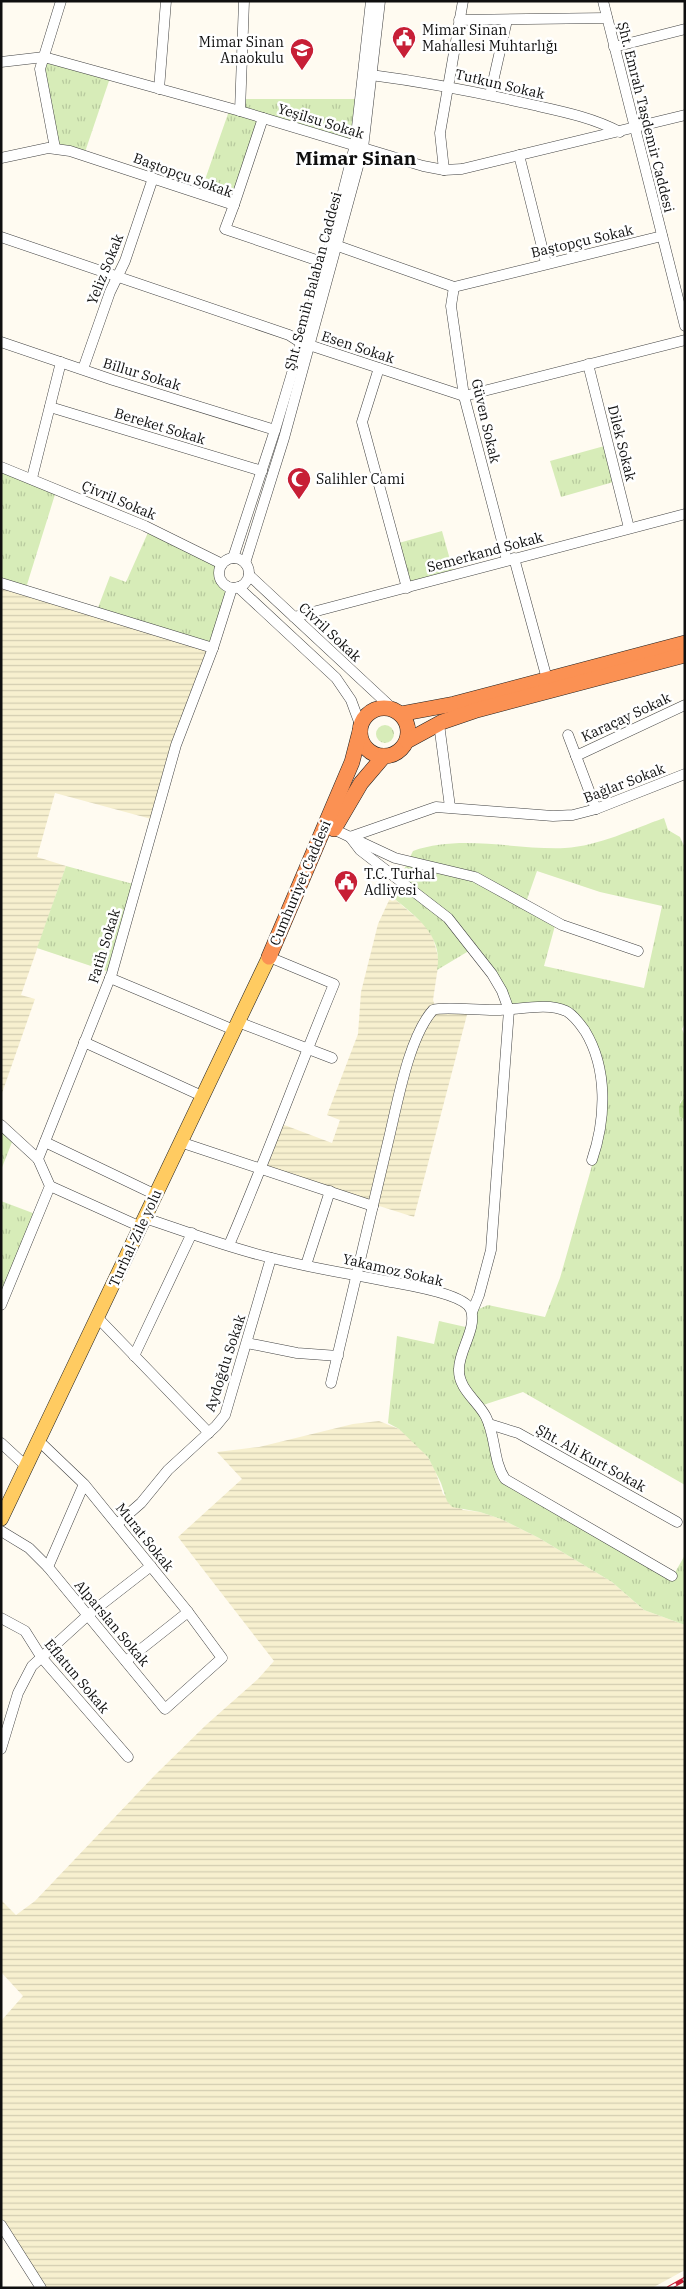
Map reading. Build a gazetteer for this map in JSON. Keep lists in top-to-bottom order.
{
  "streets": {
    "highway": ["Cumhuriyet Caddesi"],
    "main road": ["Turhal-Zile yolu"],
    "street": [
      "Tutkun Sokak",
      "Şht. Emrah Taşdemir Caddesi",
      "Yeşilsu Sokak",
      "Baştopçu Sokak",
      "Yeliz Sokak",
      "Şht. Semih Balaban Caddesi",
      "Esen Sokak",
      "Billur Sokak",
      "Güven Sokak",
      "Bereket Sokak",
      "Dilek Sokak",
      "Çivril Sokak",
      "Semerkand Sokak",
      "Civril Sokak",
      "Karaçay Sokak",
      "Bağlar Sokak",
      "Fatih Sokak",
      "Yakamoz Sokak",
      "Aydoğdu Sokak",
      "Şht. Ali Kurt Sokak",
      "Murat Sokak",
      "Alparslan Sokak",
      "Eflatun Sokak"
    ]
  },
  "crossings": [
    ["Tutkun Sokak", "Yeşilsu Sokak"],
    ["Tutkun Sokak", "Şht. Semih Balaban Caddesi"],
    ["Şht. Emrah Taşdemir Caddesi", "Yeşilsu Sokak"],
    ["Şht. Emrah Taşdemir Caddesi", "Baştopçu Sokak"],
    ["Yeşilsu Sokak", "Şht. Semih Balaban Caddesi"],
    ["Baştopçu Sokak", "Yeliz Sokak"],
    ["Baştopçu Sokak", "Şht. Semih Balaban Caddesi"],
    ["Baştopçu Sokak", "Güven Sokak"],
    ["Yeliz Sokak", "Esen Sokak"],
    ["Yeliz Sokak", "Billur Sokak"],
    ["Şht. Semih Balaban Caddesi", "Esen Sokak"],
    ["Şht. Semih Balaban Caddesi", "Billur Sokak"],
    ["Şht. Semih Balaban Caddesi", "Bereket Sokak"],
    ["Şht. Semih Balaban Caddesi", "Çivril Sokak"],
    ["Şht. Semih Balaban Caddesi", "Civril Sokak"],
    ["Şht. Semih Balaban Caddesi", "Fatih Sokak"],
    ["Esen Sokak", "Güven Sokak"],
    ["Güven Sokak", "Semerkand Sokak"],
    ["Güven Sokak", "Cumhuriyet Caddesi"],
    ["Dilek Sokak", "Semerkand Sokak"],
    ["Çivril Sokak", "Civril Sokak"],
    ["Çivril Sokak", "Fatih Sokak"],
    ["Semerkand Sokak", "Civril Sokak"],
    ["Civril Sokak", "Cumhuriyet Caddesi"],
    ["Civril Sokak", "Fatih Sokak"],
    ["Karaçay Sokak", "Bağlar Sokak"],
    ["Cumhuriyet Caddesi", "Turhal-Zile yolu"],
    ["Turhal-Zile yolu", "Yakamoz Sokak"],
    ["Turhal-Zile yolu", "Murat Sokak"],
    ["Yakamoz Sokak", "Aydoğdu Sokak"],
    ["Aydoğdu Sokak", "Murat Sokak"],
    ["Murat Sokak", "Alparslan Sokak"]
  ],
  "districts": ["Mimar Sinan"],
  "places": {
    "public building": ["Mimar Sinan Mahallesi Muhtarlığı", "T.C. Turhal Adliyesi"],
    "school or university": ["Mimar Sinan Anaokulu"],
    "mosque": ["Salihler Cami"]
  }
}
